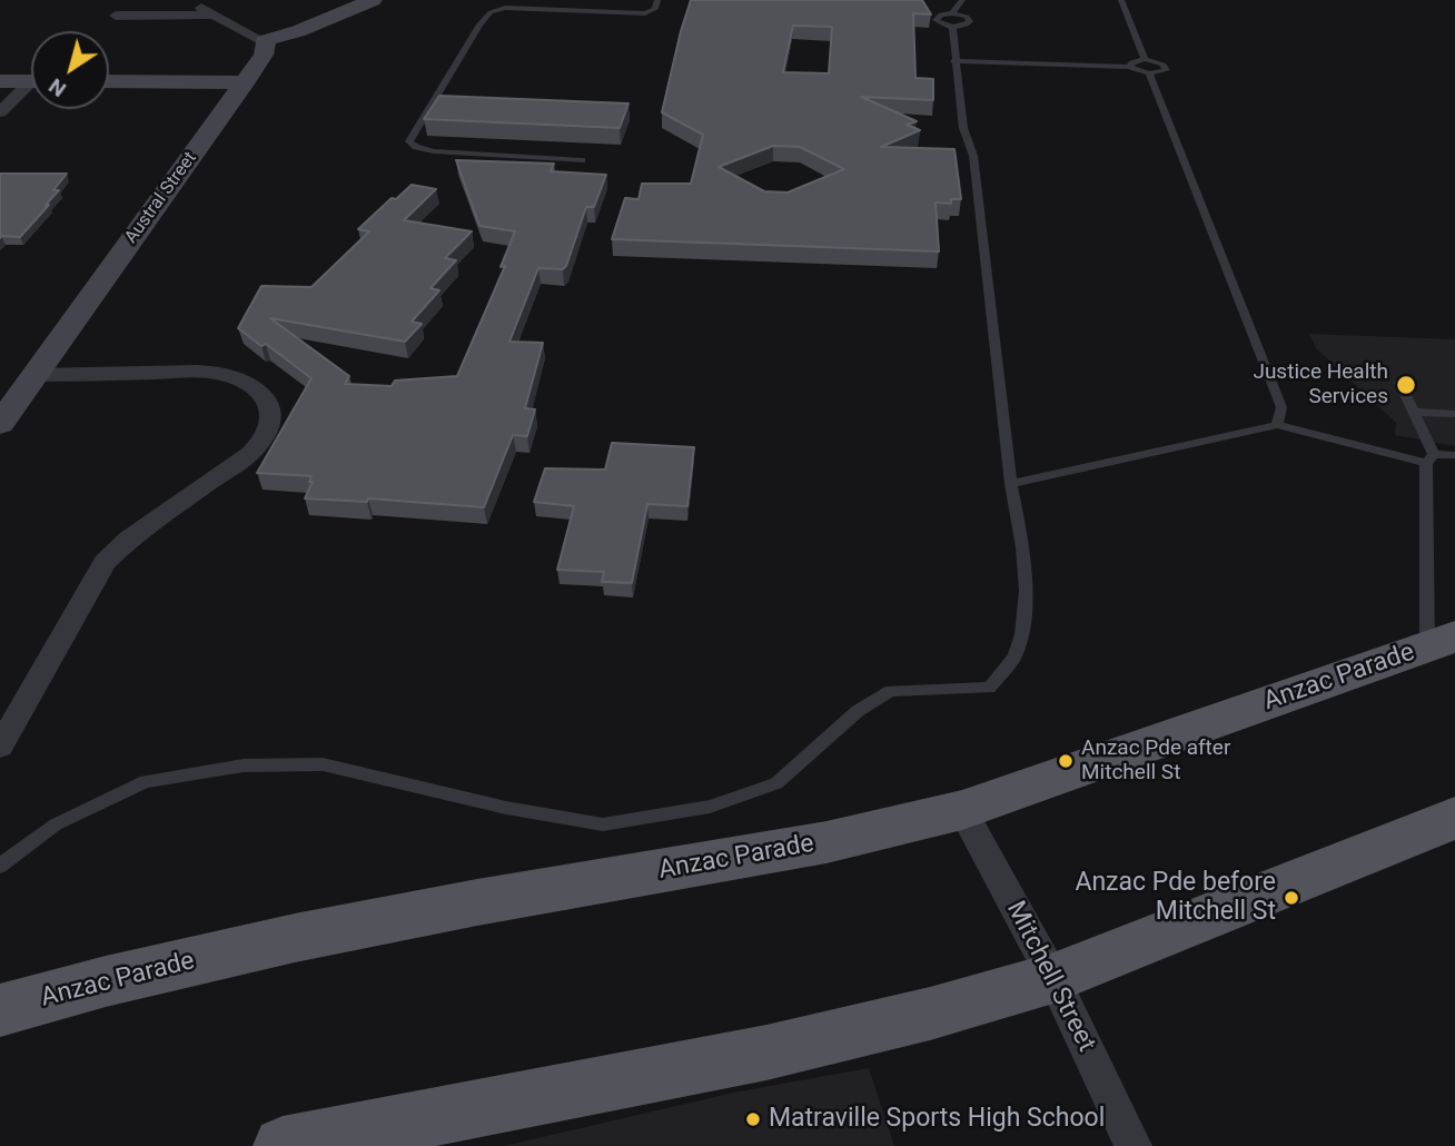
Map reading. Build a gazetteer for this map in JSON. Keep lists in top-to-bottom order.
{
  "streets": {
    "main road": ["Anzac Parade"],
    "street": ["Austral Street", "Mitchell Street"]
  },
  "crossings": [
    ["Anzac Parade", "Mitchell Street"]
  ],
  "places": [
    "Justice Health Services",
    "Anzac Pde after Mitchell St",
    "Anzac Pde before Mitchell St",
    "Matraville Sports High School"
  ],
  "north": "bottom left"
}
